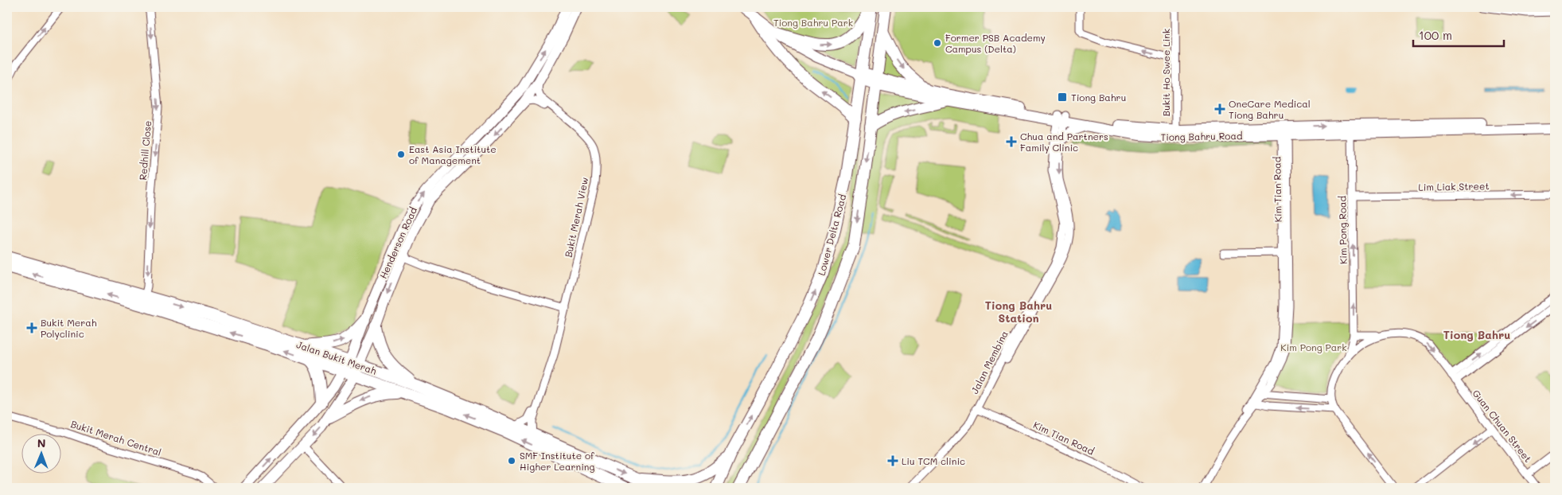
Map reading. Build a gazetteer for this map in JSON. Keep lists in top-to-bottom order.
{
  "streets": {
    "main road": [
      "Tiong Bahru Road",
      "Lower Delta Road",
      "Henderson Road",
      "Jalan Bukit Merah"
    ],
    "street": [
      "Bukit Ho Swee Link",
      "Redhill Close",
      "Lim Liak Street",
      "Kim Tian Road",
      "Bukit Merah View",
      "Kim Pong Road",
      "Jalan Membina",
      "Guan Chuan Street",
      "Bukit Merah Central"
    ]
  },
  "crossings": [
    ["Bukit Ho Swee Link", "Tiong Bahru Road"],
    ["Tiong Bahru Road", "Kim Tian Road"],
    ["Tiong Bahru Road", "Kim Pong Road"],
    ["Tiong Bahru Road", "Lower Delta Road"],
    ["Tiong Bahru Road", "Jalan Membina"],
    ["Redhill Close", "Jalan Bukit Merah"],
    ["Lim Liak Street", "Kim Pong Road"],
    ["Kim Tian Road", "Jalan Membina"],
    ["Bukit Merah View", "Henderson Road"],
    ["Bukit Merah View", "Jalan Bukit Merah"],
    ["Henderson Road", "Jalan Bukit Merah"]
  ],
  "one_way": [
    "Redhill Close",
    "Lim Liak Street",
    "Kim Pong Road",
    "Guan Chuan Street"
  ],
  "districts": ["Tiong Bahru Station", "Tiong Bahru"],
  "parks": ["Tiong Bahru Park", "Kim Pong Park"],
  "places": {
    "other": ["Former PSB Academy Campus (Delta)", "East Asia Institute of Management", "SMF Institute of Higher Learning"],
    "transit": ["Tiong Bahru"],
    "health": [
      "OneCare Medical Tiong Bahru",
      "Chua and Partners Family Clinic",
      "Bukit Merah Polyclinic",
      "Liu TCM clinic"
    ]
  },
  "scale_bar": "100 m",
  "north": "top"
}
